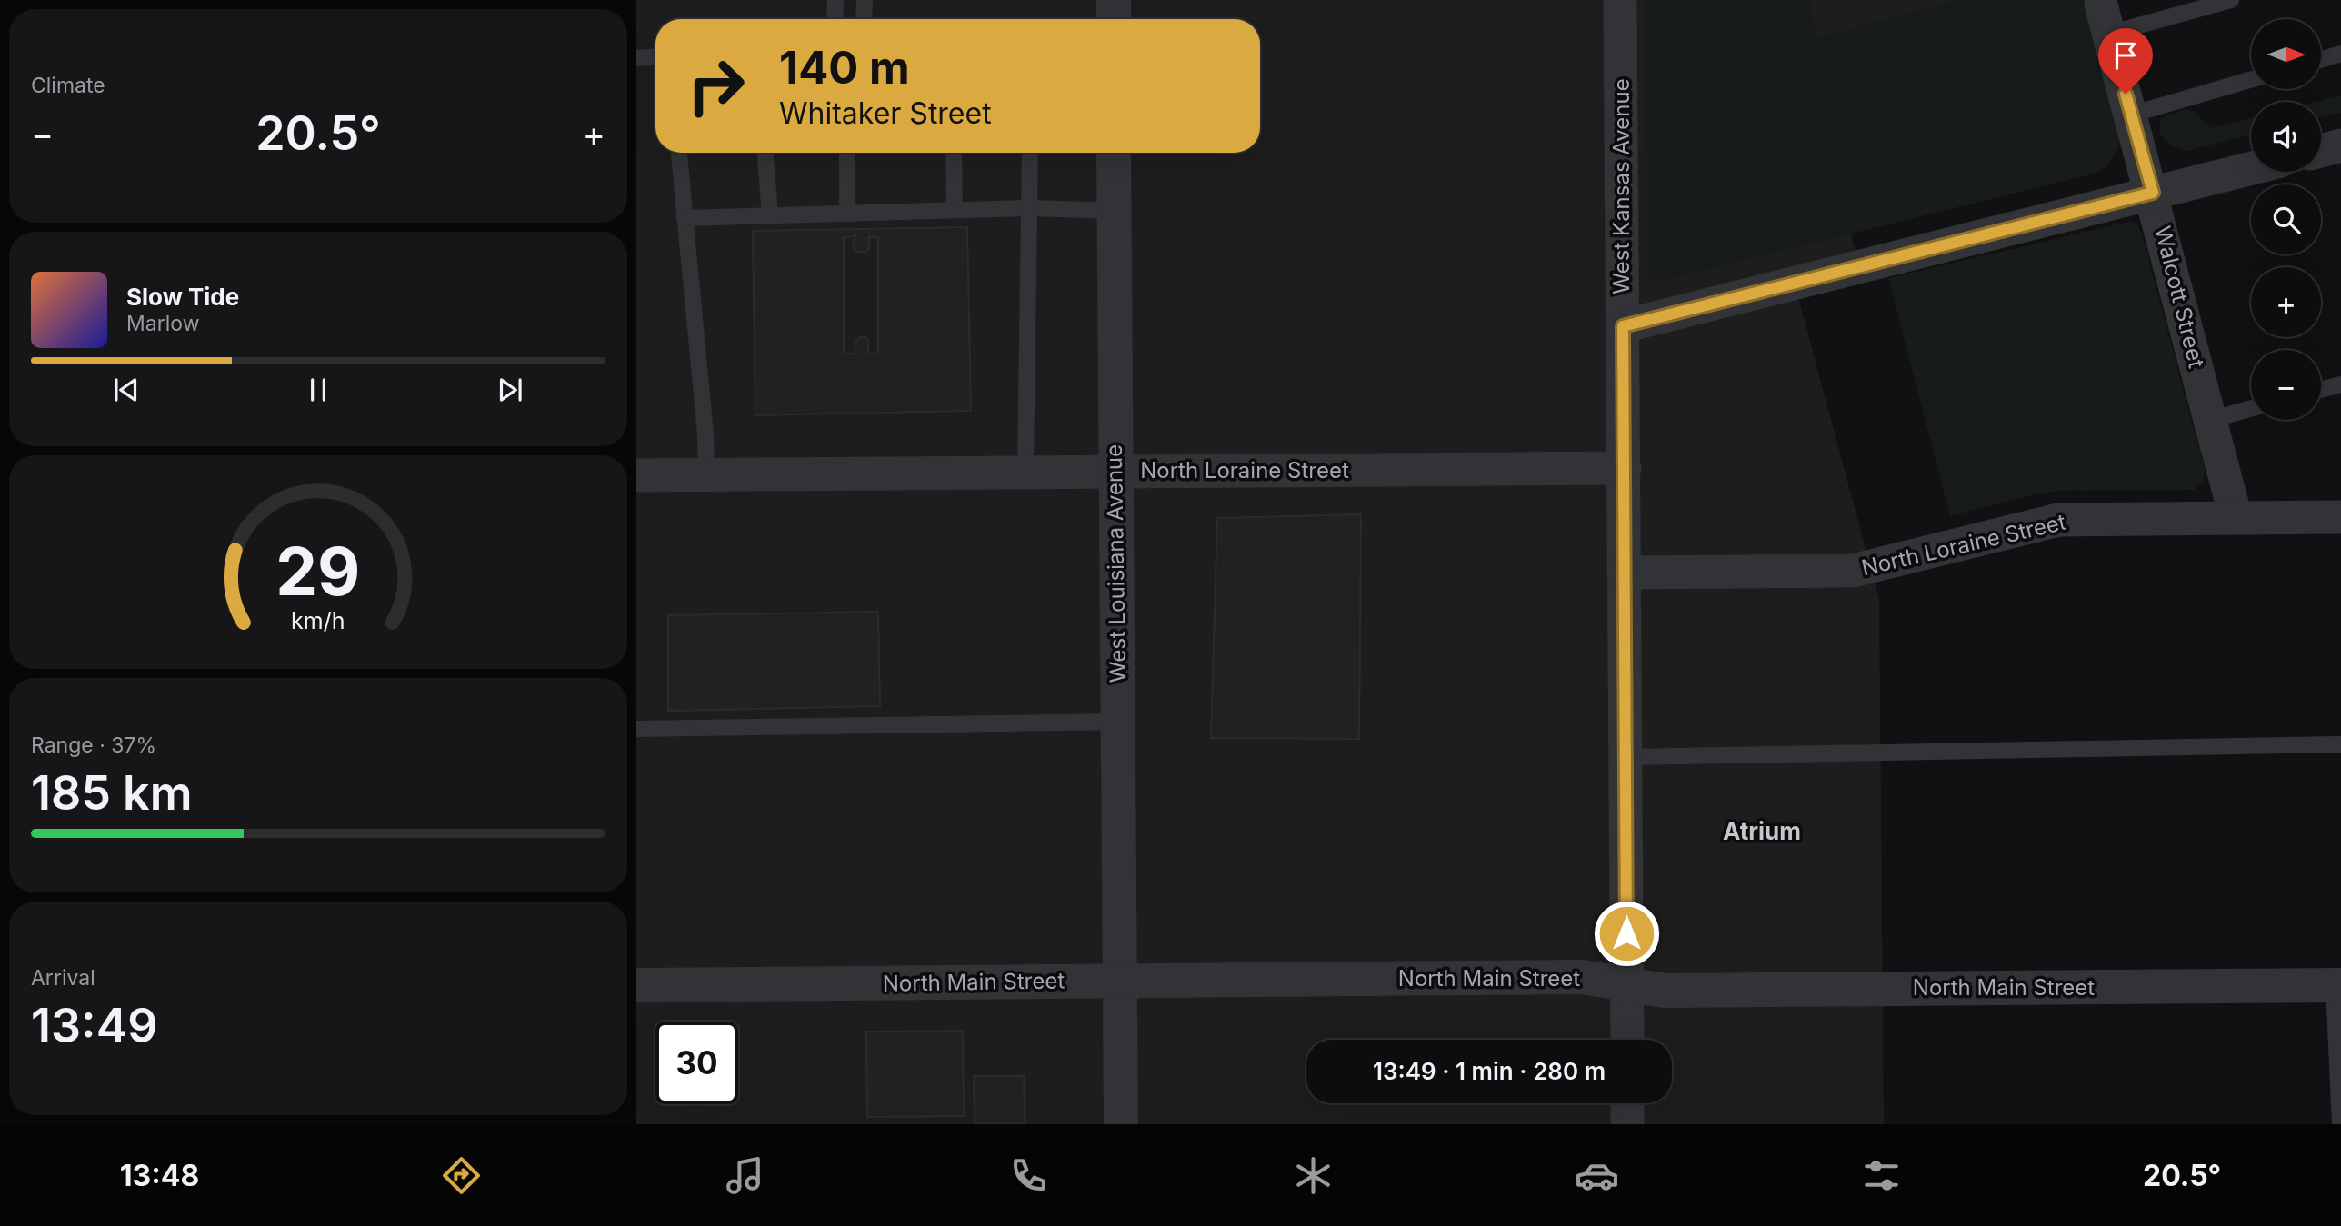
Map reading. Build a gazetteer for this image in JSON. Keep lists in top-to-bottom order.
{
  "streets": {
    "street": [
      "West Kansas Avenue",
      "Walcott Street",
      "North Loraine Street",
      "West Louisiana Avenue",
      "North Main Street"
    ]
  },
  "crossings": [
    ["West Kansas Avenue", "North Loraine Street"],
    ["West Kansas Avenue", "North Main Street"],
    ["Walcott Street", "North Loraine Street"],
    ["North Loraine Street", "West Louisiana Avenue"],
    ["West Louisiana Avenue", "North Main Street"]
  ],
  "districts": ["Atrium"],
  "north": "right",
  "page": {
    "tile": [
      "Climate",
      ["Range · 37%", "185 km"],
      ["Arrival", "13:49"]
    ],
    "map_buttons": ["+", "−"],
    "turn": ["140 m", "Whitaker Street"],
    "heat": ["−", "20.5°", "+"],
    "song": ["Slow Tide", "Marlow"],
    "limit": "30",
    "trip": "13:49 · 1 min · 280 m",
    "tabs": ["13:48", "20.5°"],
    "gauge": ["29", "km/h"]
  }
}
